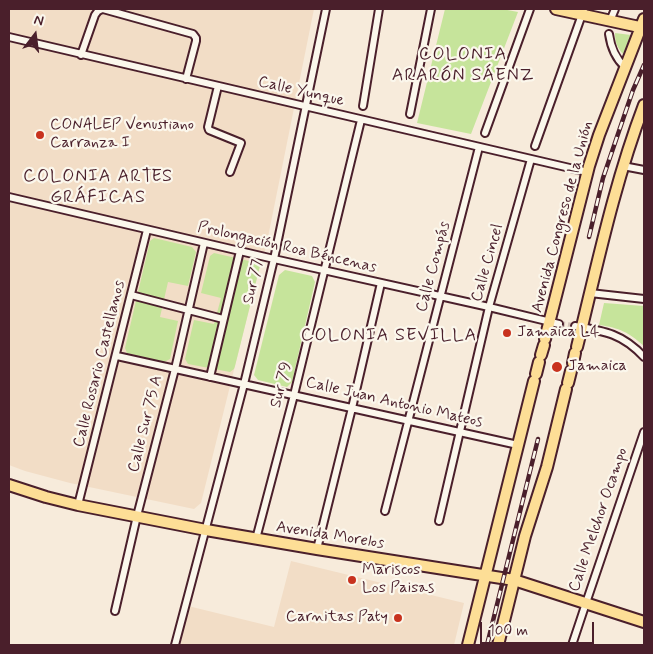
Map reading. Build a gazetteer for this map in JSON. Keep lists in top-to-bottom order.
{
  "streets": {
    "main road": ["Avenida Congreso de la Unión", "Avenida Morelos"],
    "street": [
      "Calle Yunque",
      "Prolongación Roa Béncenas",
      "Calle Cincel",
      "Calle Compás",
      "Sur 77",
      "Calle Rosario Castellanos",
      "Sur 79",
      "Calle Juan Antonio Mateos",
      "Calle Sur 75 A",
      "Calle Melchor Ocampo"
    ]
  },
  "crossings": [
    ["Calle Yunque", "Avenida Congreso de la Unión"],
    ["Calle Yunque", "Calle Cincel"],
    ["Calle Yunque", "Calle Compás"],
    ["Calle Yunque", "Sur 77"],
    ["Calle Yunque", "Sur 79"],
    ["Avenida Congreso de la Unión", "Prolongación Roa Béncenas"],
    ["Avenida Congreso de la Unión", "Calle Juan Antonio Mateos"],
    ["Avenida Congreso de la Unión", "Avenida Morelos"],
    ["Prolongación Roa Béncenas", "Calle Cincel"],
    ["Prolongación Roa Béncenas", "Calle Compás"],
    ["Prolongación Roa Béncenas", "Sur 77"],
    ["Prolongación Roa Béncenas", "Calle Rosario Castellanos"],
    ["Prolongación Roa Béncenas", "Sur 79"],
    ["Prolongación Roa Béncenas", "Calle Sur 75 A"],
    ["Calle Cincel", "Calle Juan Antonio Mateos"],
    ["Calle Compás", "Calle Juan Antonio Mateos"],
    ["Sur 77", "Calle Juan Antonio Mateos"],
    ["Sur 77", "Avenida Morelos"],
    ["Calle Rosario Castellanos", "Calle Juan Antonio Mateos"],
    ["Calle Rosario Castellanos", "Avenida Morelos"],
    ["Sur 79", "Calle Juan Antonio Mateos"],
    ["Sur 79", "Avenida Morelos"],
    ["Calle Juan Antonio Mateos", "Calle Sur 75 A"],
    ["Calle Sur 75 A", "Avenida Morelos"],
    ["Calle Melchor Ocampo", "Avenida Morelos"]
  ],
  "districts": ["COLONIA ARARÓN SÁENZ", "COLONIA ARTES GRÁFICAS", "COLONIA SEVILLA"],
  "places": [
    "CONALEP Venustiano Carranza I",
    "Jamaica L4",
    "Jamaica",
    "Mariscos Los Paisas",
    "Carnitas Paty"
  ],
  "scale_bar": "100 m",
  "north": "top"
}
